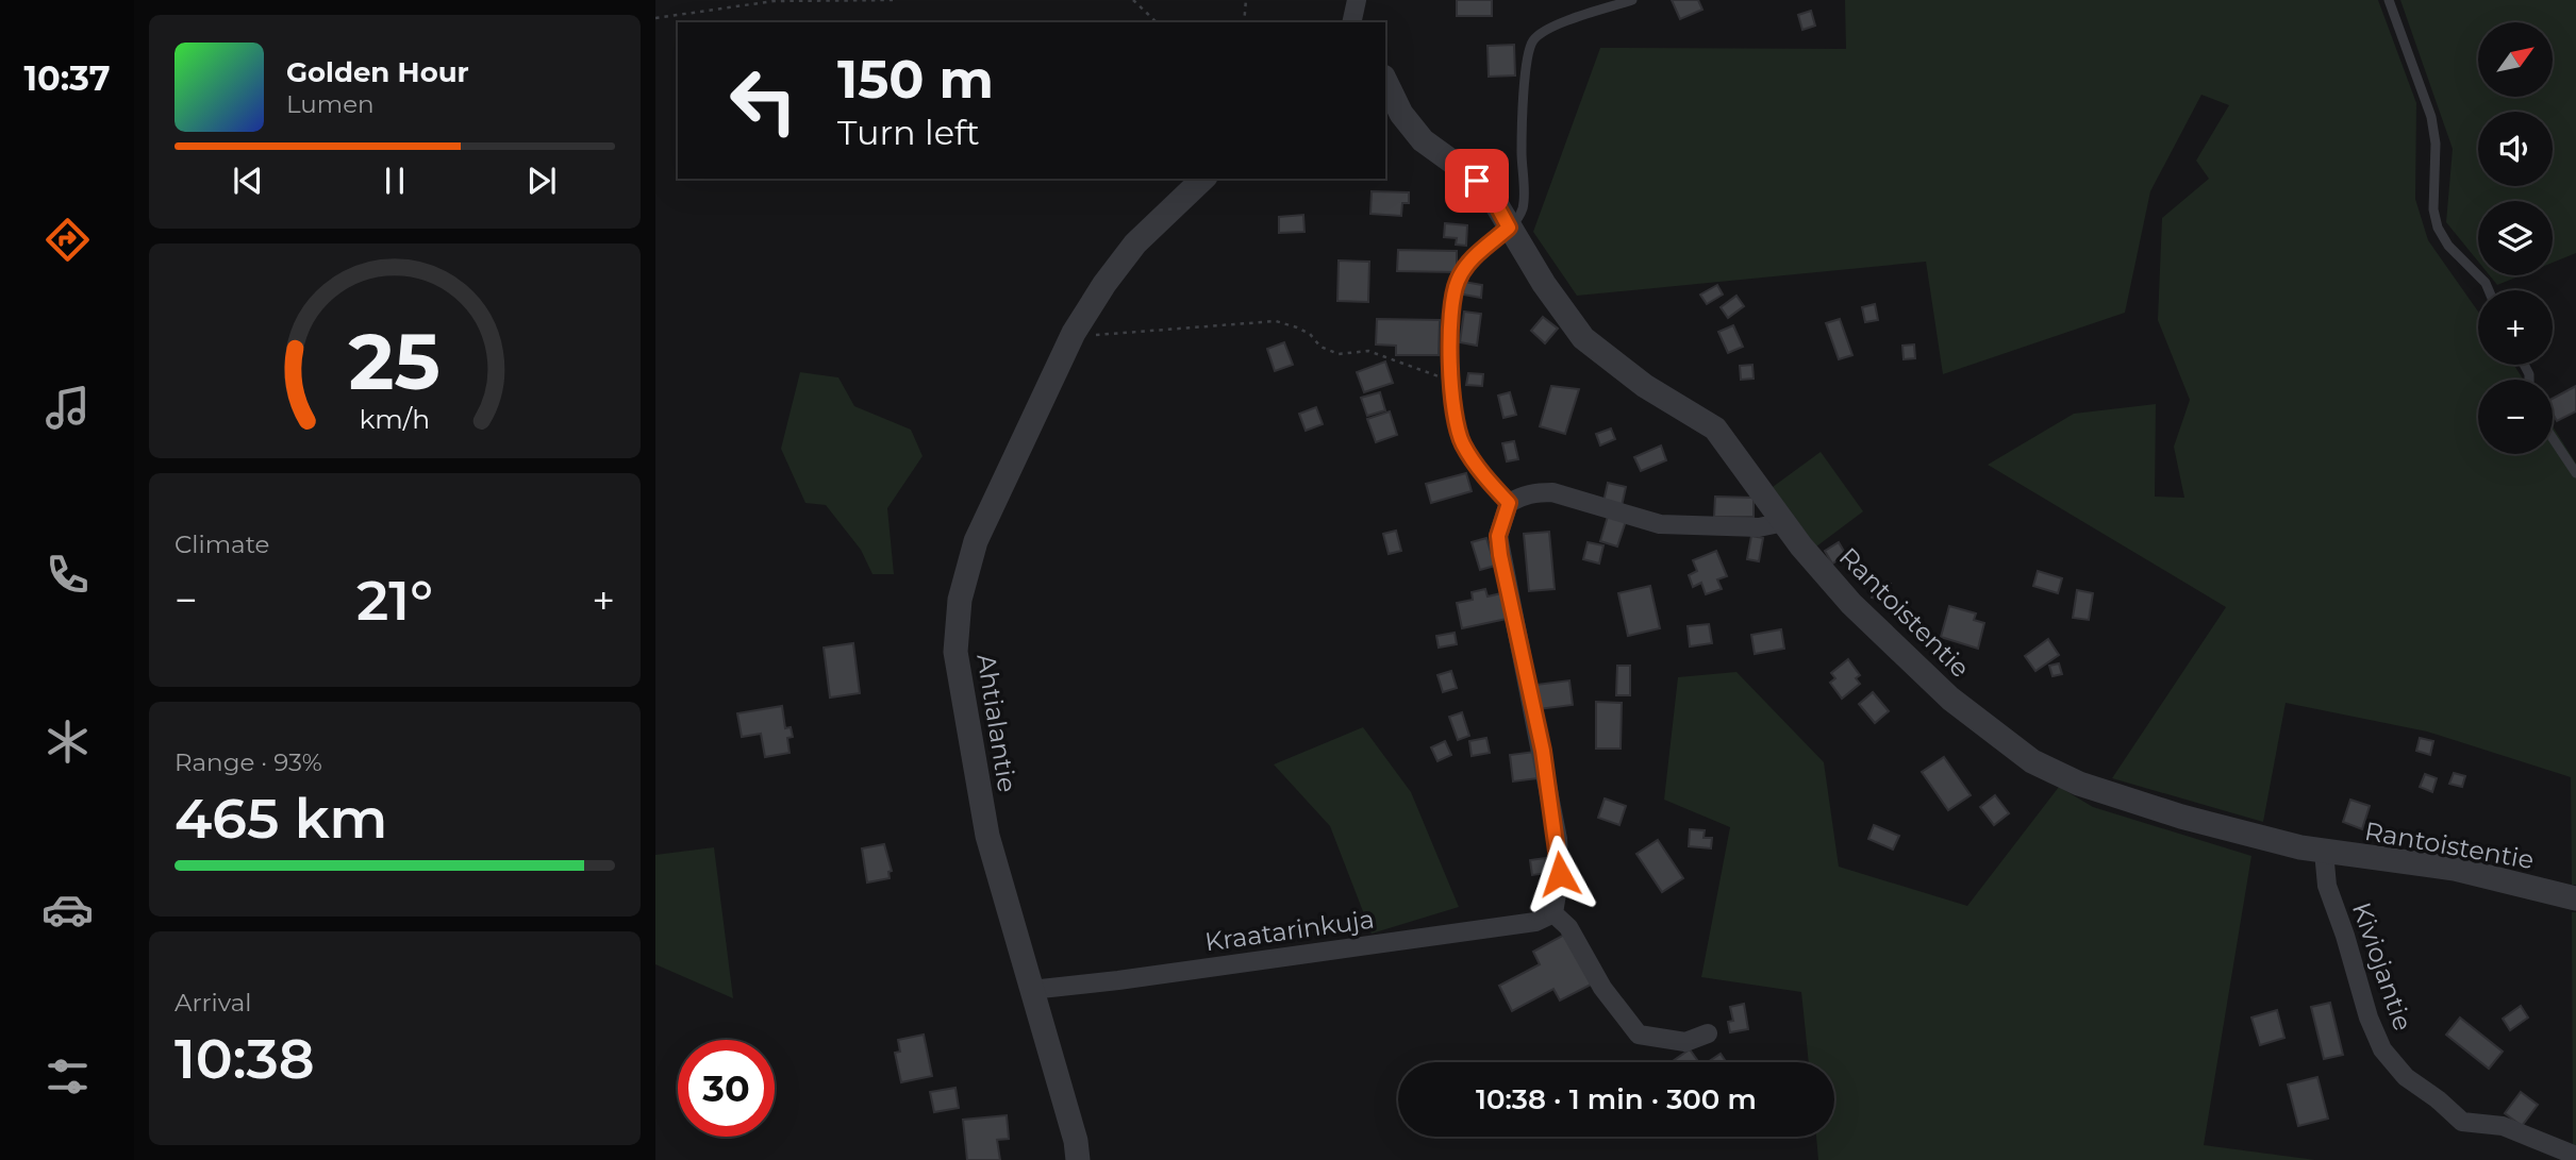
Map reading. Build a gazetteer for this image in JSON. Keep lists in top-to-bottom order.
{
  "streets": {
    "street": [
      "Rantoistentie",
      "Ahtialantie",
      "Kraatarinkuja",
      "Kiviojantie"
    ]
  },
  "crossings": [
    ["Rantoistentie", "Kiviojantie"],
    ["Ahtialantie", "Kraatarinkuja"]
  ],
  "north": "top right",
  "page": {
    "tabs": "10:37",
    "map_buttons": ["+", "−"],
    "turn": ["150 m", "Turn left"],
    "song": ["Golden Hour", "Lumen"],
    "tile": [
      "Climate",
      ["Range · 93%", "465 km"],
      ["Arrival", "10:38"]
    ],
    "heat": ["−", "21°", "+"],
    "limit": "30",
    "trip": "10:38 · 1 min · 300 m",
    "gauge": ["25", "km/h"]
  }
}
